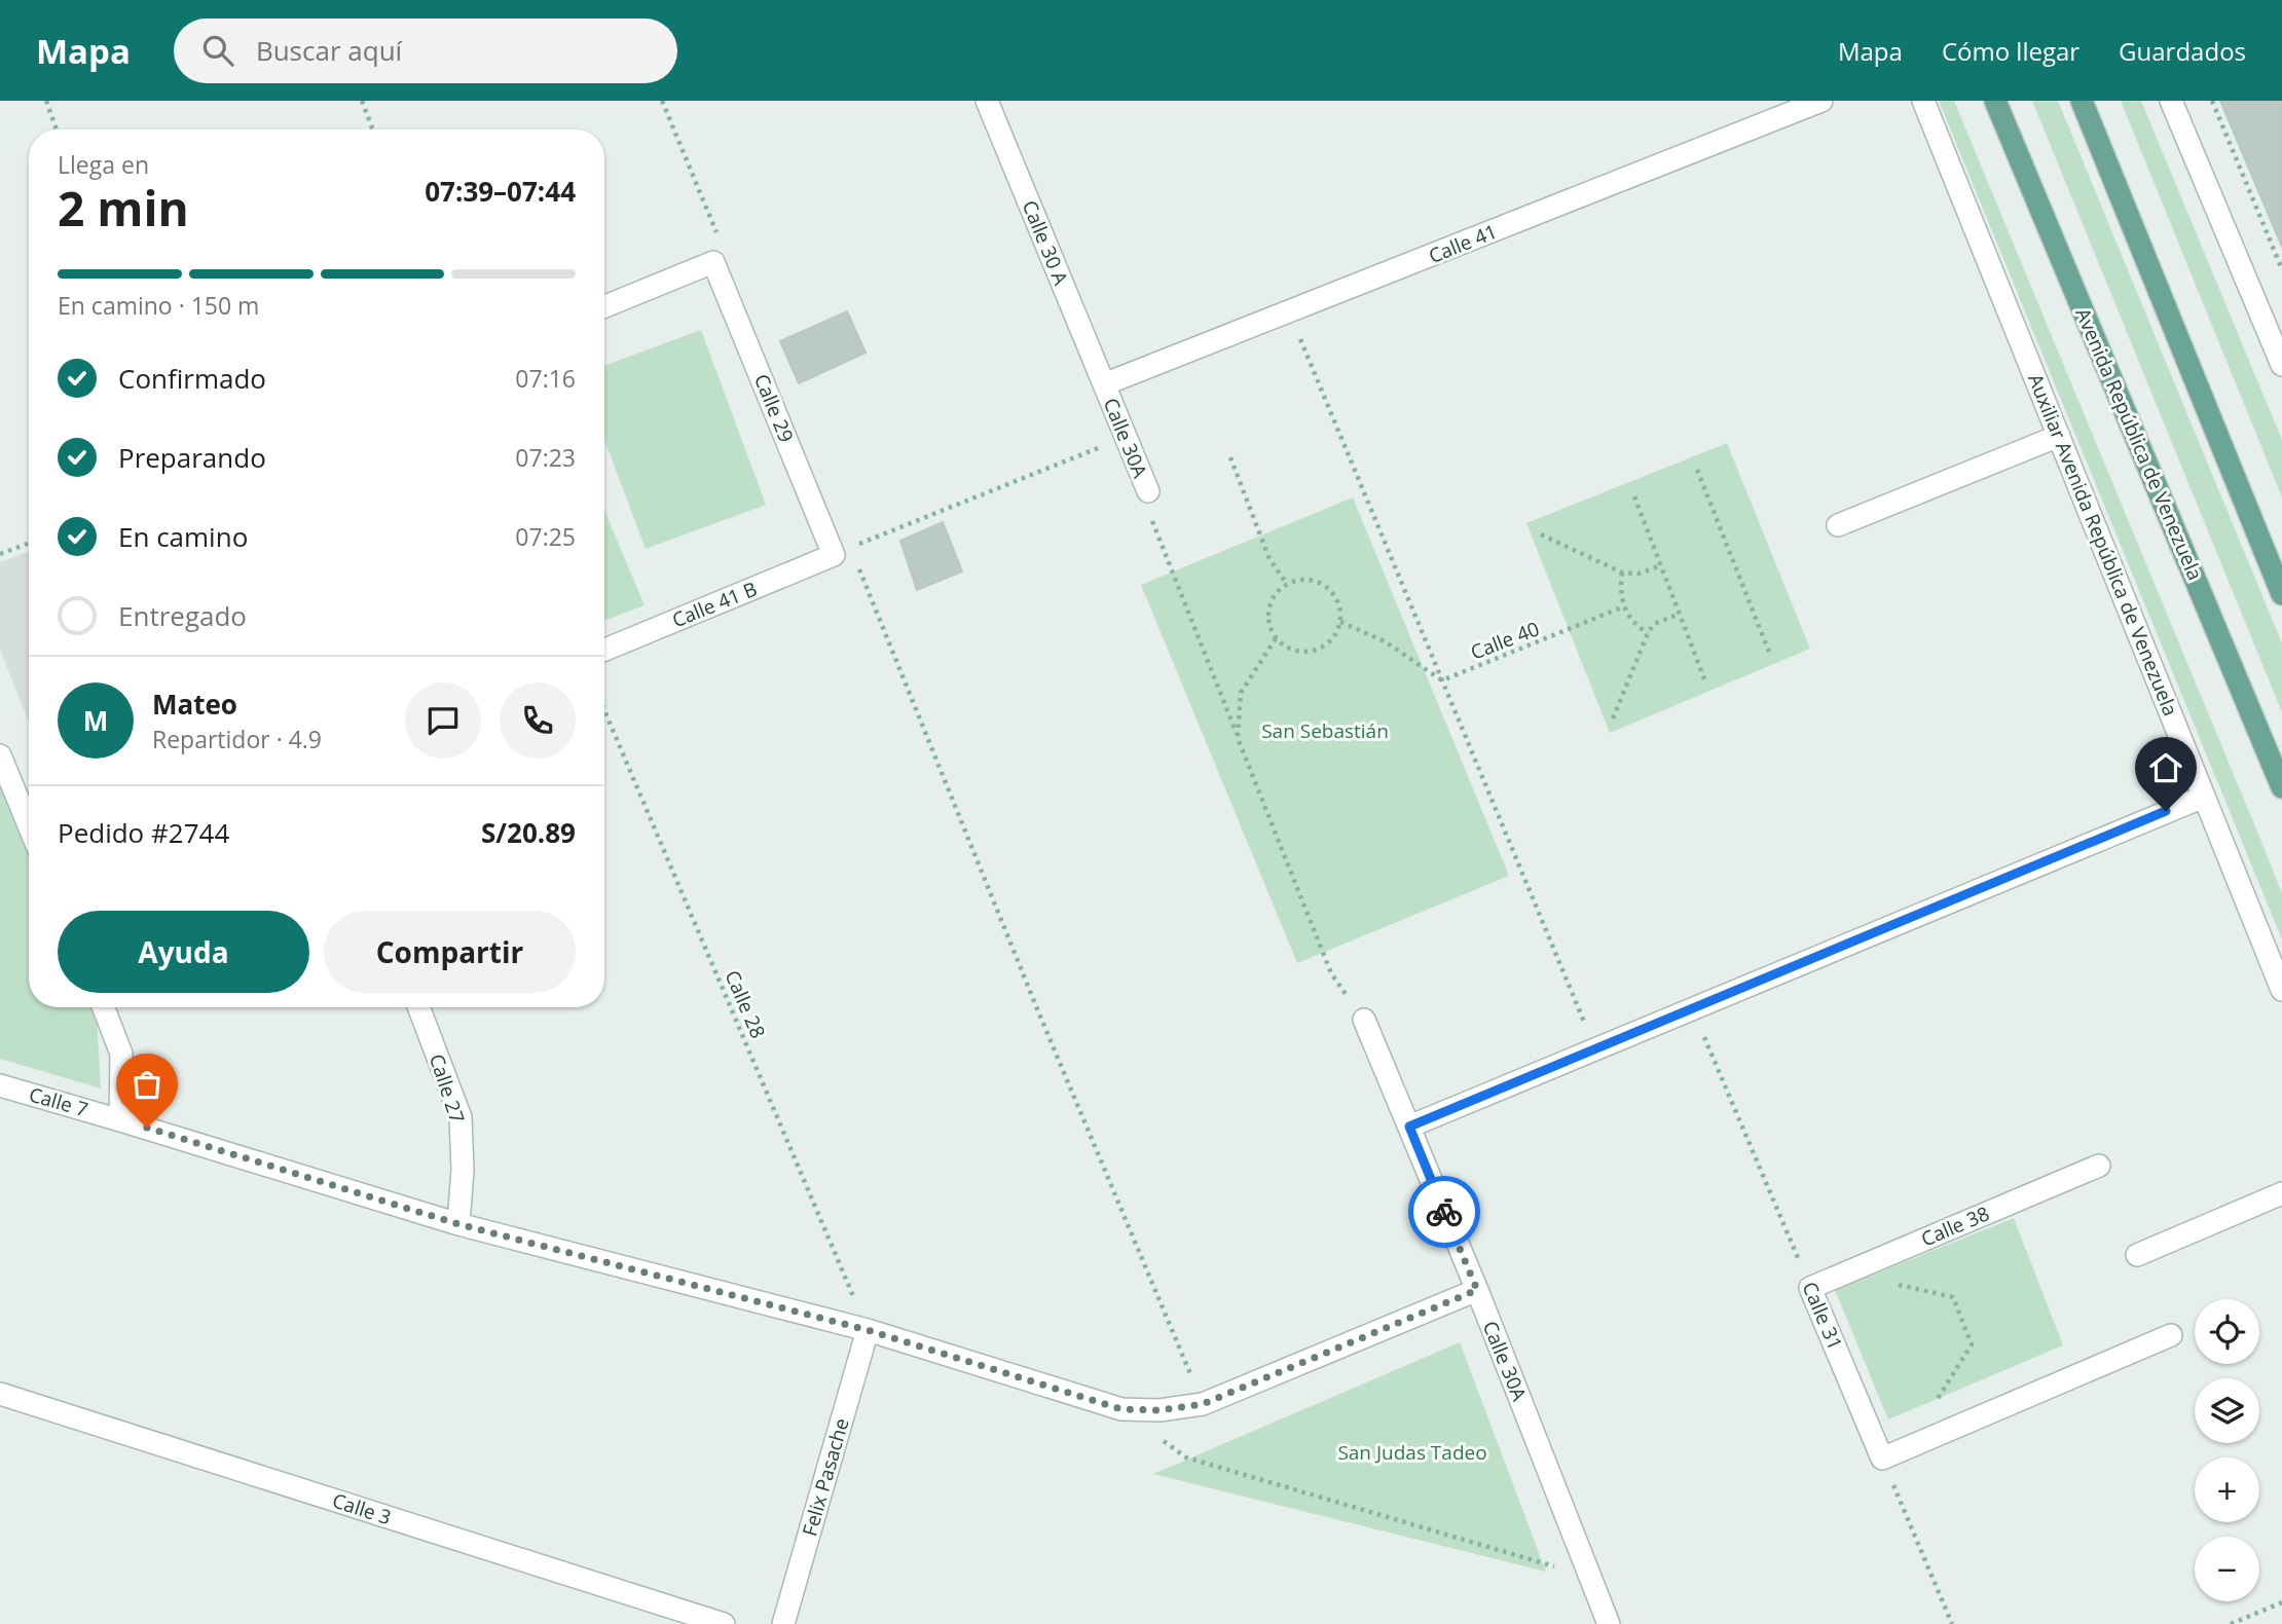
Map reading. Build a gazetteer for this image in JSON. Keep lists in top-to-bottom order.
{
  "streets": {
    "main road": ["Avenida República de Venezuela"],
    "street": [
      "Calle 30 A",
      "Calle 41",
      "Calle 29",
      "Calle 30A",
      "Auxiliar Avenida República de Venezuela",
      "Calle 41 B",
      "Calle 27",
      "Calle 7",
      "Calle 38",
      "Calle 31",
      "Felix Pasache",
      "Calle 3"
    ],
    "path": ["Calle 40", "Calle 28"]
  },
  "crossings": [
    ["Calle 30 A", "Calle 41"],
    ["Calle 30 A", "Calle 30A"],
    ["Calle 41", "Calle 30A"],
    ["Calle 29", "Calle 41 B"],
    ["Calle 30A", "Calle 7"],
    ["Calle 28", "Calle 7"],
    ["Calle 28", "Felix Pasache"],
    ["Calle 27", "Calle 7"],
    ["Calle 7", "Felix Pasache"],
    ["Calle 38", "Calle 31"]
  ],
  "parks": ["San Sebastián", "San Judas Tadeo"],
  "page": {
    "header": "Mapa",
    "search": "Buscar aquí",
    "nav": ["Mapa", "Cómo llegar", "Guardados"],
    "heading": ["2 min", "Llega en", "07:39–07:44"],
    "panel": [
      "Mateo",
      "Repartidor · 4.9",
      "Pedido #2744",
      "S/20.89"
    ],
    "bar": "En camino · 150 m",
    "list": [
      ["Confirmado", "07:16"],
      ["Preparando", "07:23"],
      ["En camino", "07:25"],
      "Entregado"
    ],
    "round": "M",
    "buttons": ["Ayuda", "Compartir"],
    "map_buttons": ["+", "−"]
  }
}
